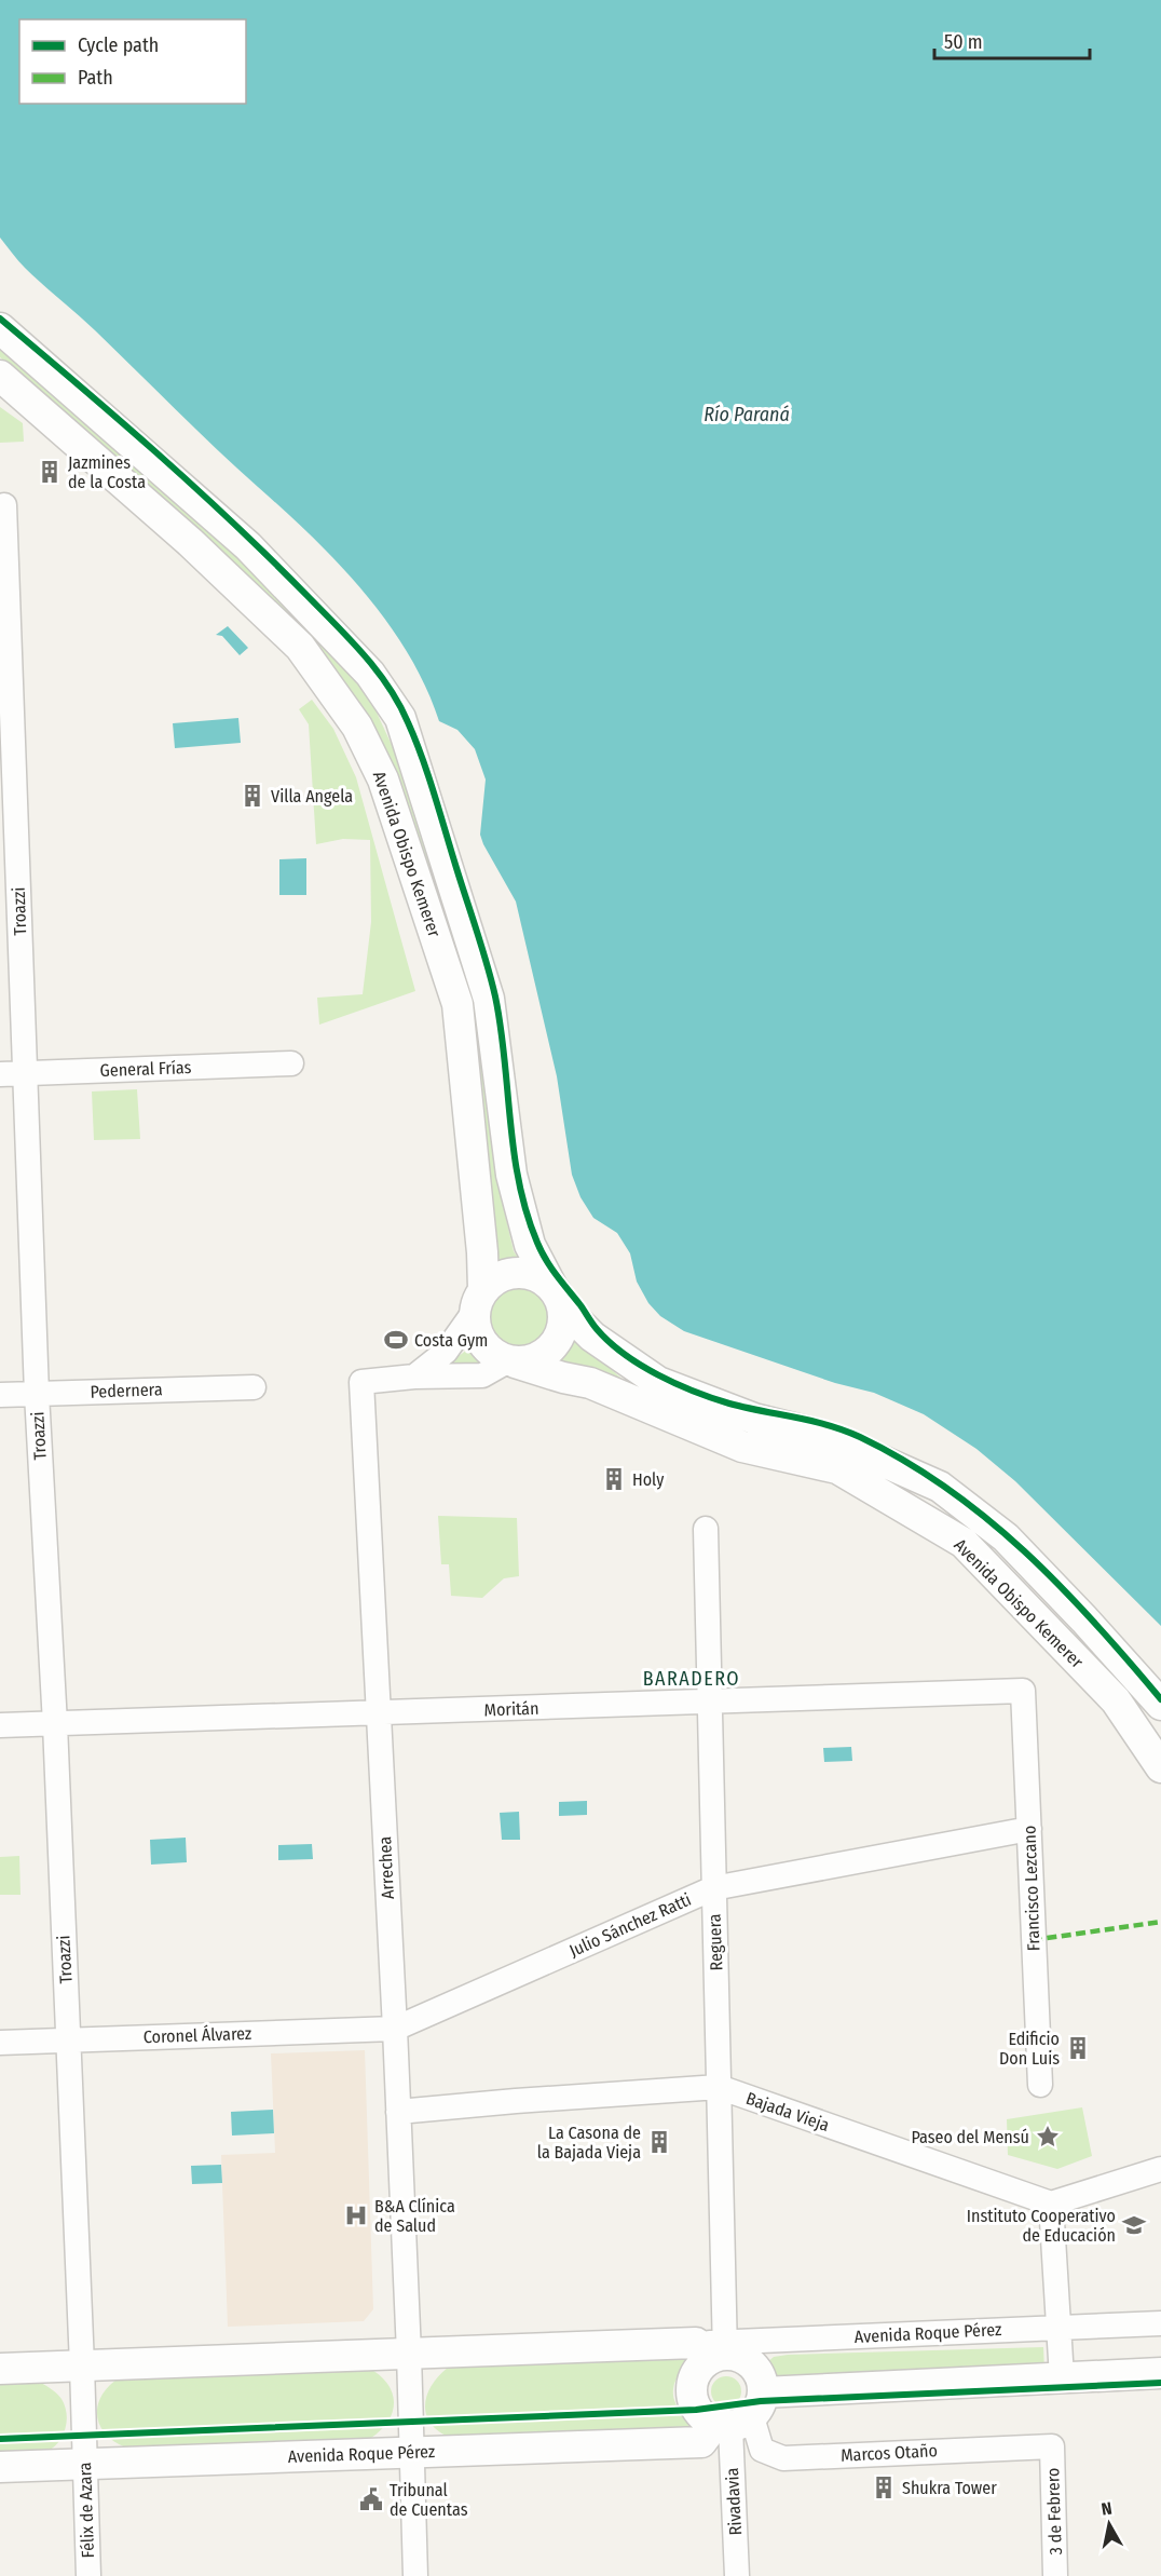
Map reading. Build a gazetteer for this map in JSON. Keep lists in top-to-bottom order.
{
  "streets": {
    "main road": ["Avenida Obispo Kemerer", "Avenida Roque Pérez"],
    "street": [
      "Troazzi",
      "General Frías",
      "Pedernera",
      "Moritán",
      "Arrechea",
      "Francisco Lezcano",
      "Julio Sánchez Ratti",
      "Reguera",
      "Coronel Álvarez",
      "Bajada Vieja",
      "Marcos Otaño",
      "Rivadavia",
      "Félix de Azara",
      "3 de Febrero"
    ]
  },
  "crossings": [
    ["Troazzi", "General Frías"],
    ["Troazzi", "Pedernera"],
    ["Troazzi", "Moritán"],
    ["Troazzi", "Coronel Álvarez"],
    ["Troazzi", "Avenida Roque Pérez"],
    ["Troazzi", "Félix de Azara"],
    ["Moritán", "Arrechea"],
    ["Moritán", "Francisco Lezcano"],
    ["Moritán", "Reguera"],
    ["Arrechea", "Julio Sánchez Ratti"],
    ["Arrechea", "Coronel Álvarez"],
    ["Arrechea", "Bajada Vieja"],
    ["Arrechea", "Avenida Roque Pérez"],
    ["Francisco Lezcano", "Julio Sánchez Ratti"],
    ["Julio Sánchez Ratti", "Reguera"],
    ["Julio Sánchez Ratti", "Coronel Álvarez"],
    ["Reguera", "Bajada Vieja"],
    ["Reguera", "Avenida Roque Pérez"],
    ["Reguera", "Rivadavia"],
    ["Avenida Roque Pérez", "Rivadavia"],
    ["Avenida Roque Pérez", "Félix de Azara"],
    ["Marcos Otaño", "3 de Febrero"]
  ],
  "districts": ["BARADERO"],
  "water": ["Río Paraná"],
  "places": {
    "building": [
      "Jazmines de la Costa",
      "Villa Angela",
      "Holy",
      "Edificio Don Luis",
      "La Casona de la Bajada Vieja",
      "Shukra Tower"
    ],
    "sports": ["Costa Gym"],
    "place": ["Paseo del Mensú"],
    "hospital": ["B&A Clínica de Salud"],
    "school or university": ["Instituto Cooperativo de Educación"],
    "public building": ["Tribunal de Cuentas"]
  },
  "legend": ["Cycle path", "Path"],
  "scale_bar": "50 m",
  "north": "top"
}
